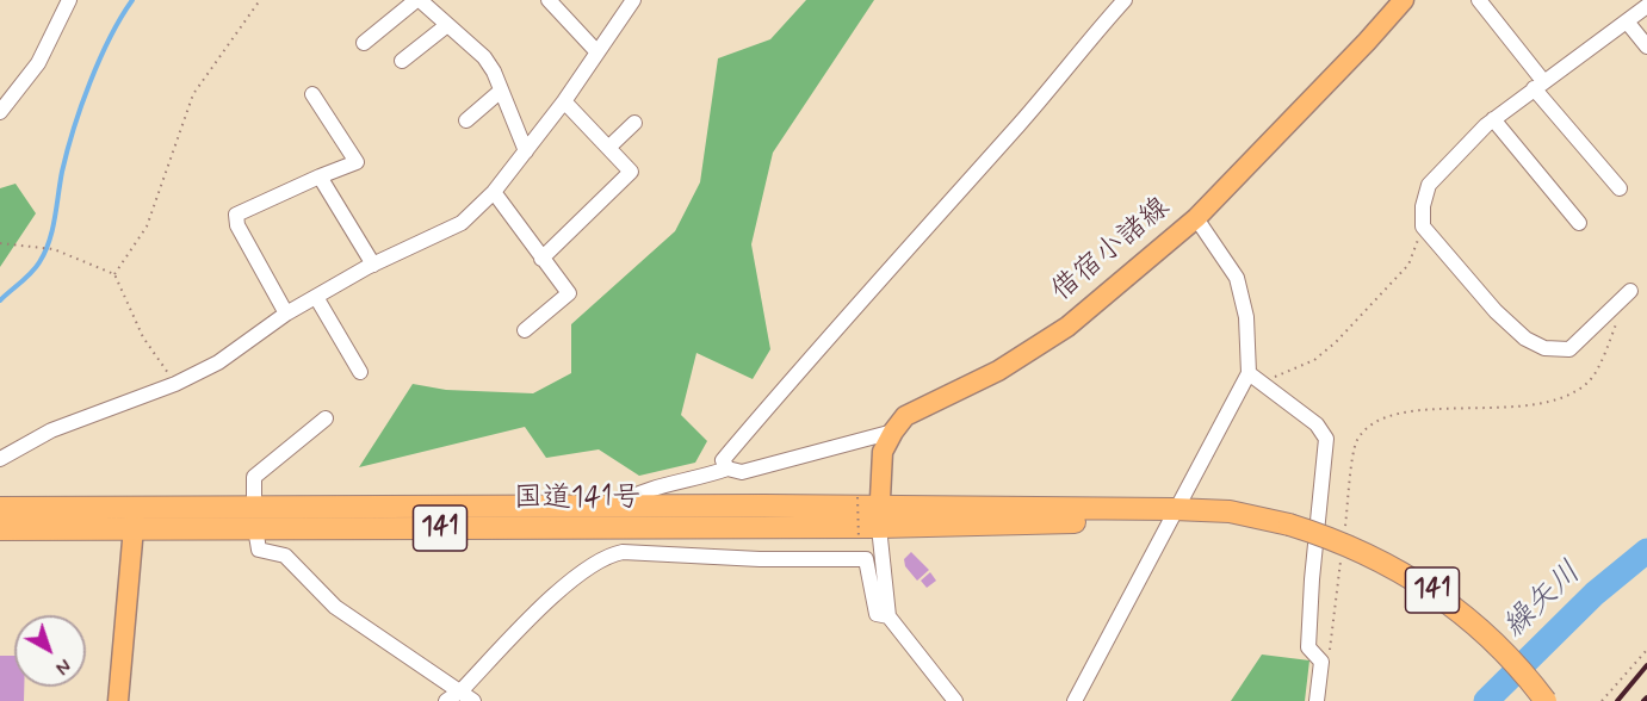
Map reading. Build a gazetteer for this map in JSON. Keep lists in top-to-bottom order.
{
  "streets": {
    "highway": ["国道141号", "141"],
    "main road": ["借宿小諸線"]
  },
  "water": ["繰矢川"],
  "north": "bottom right"
}
